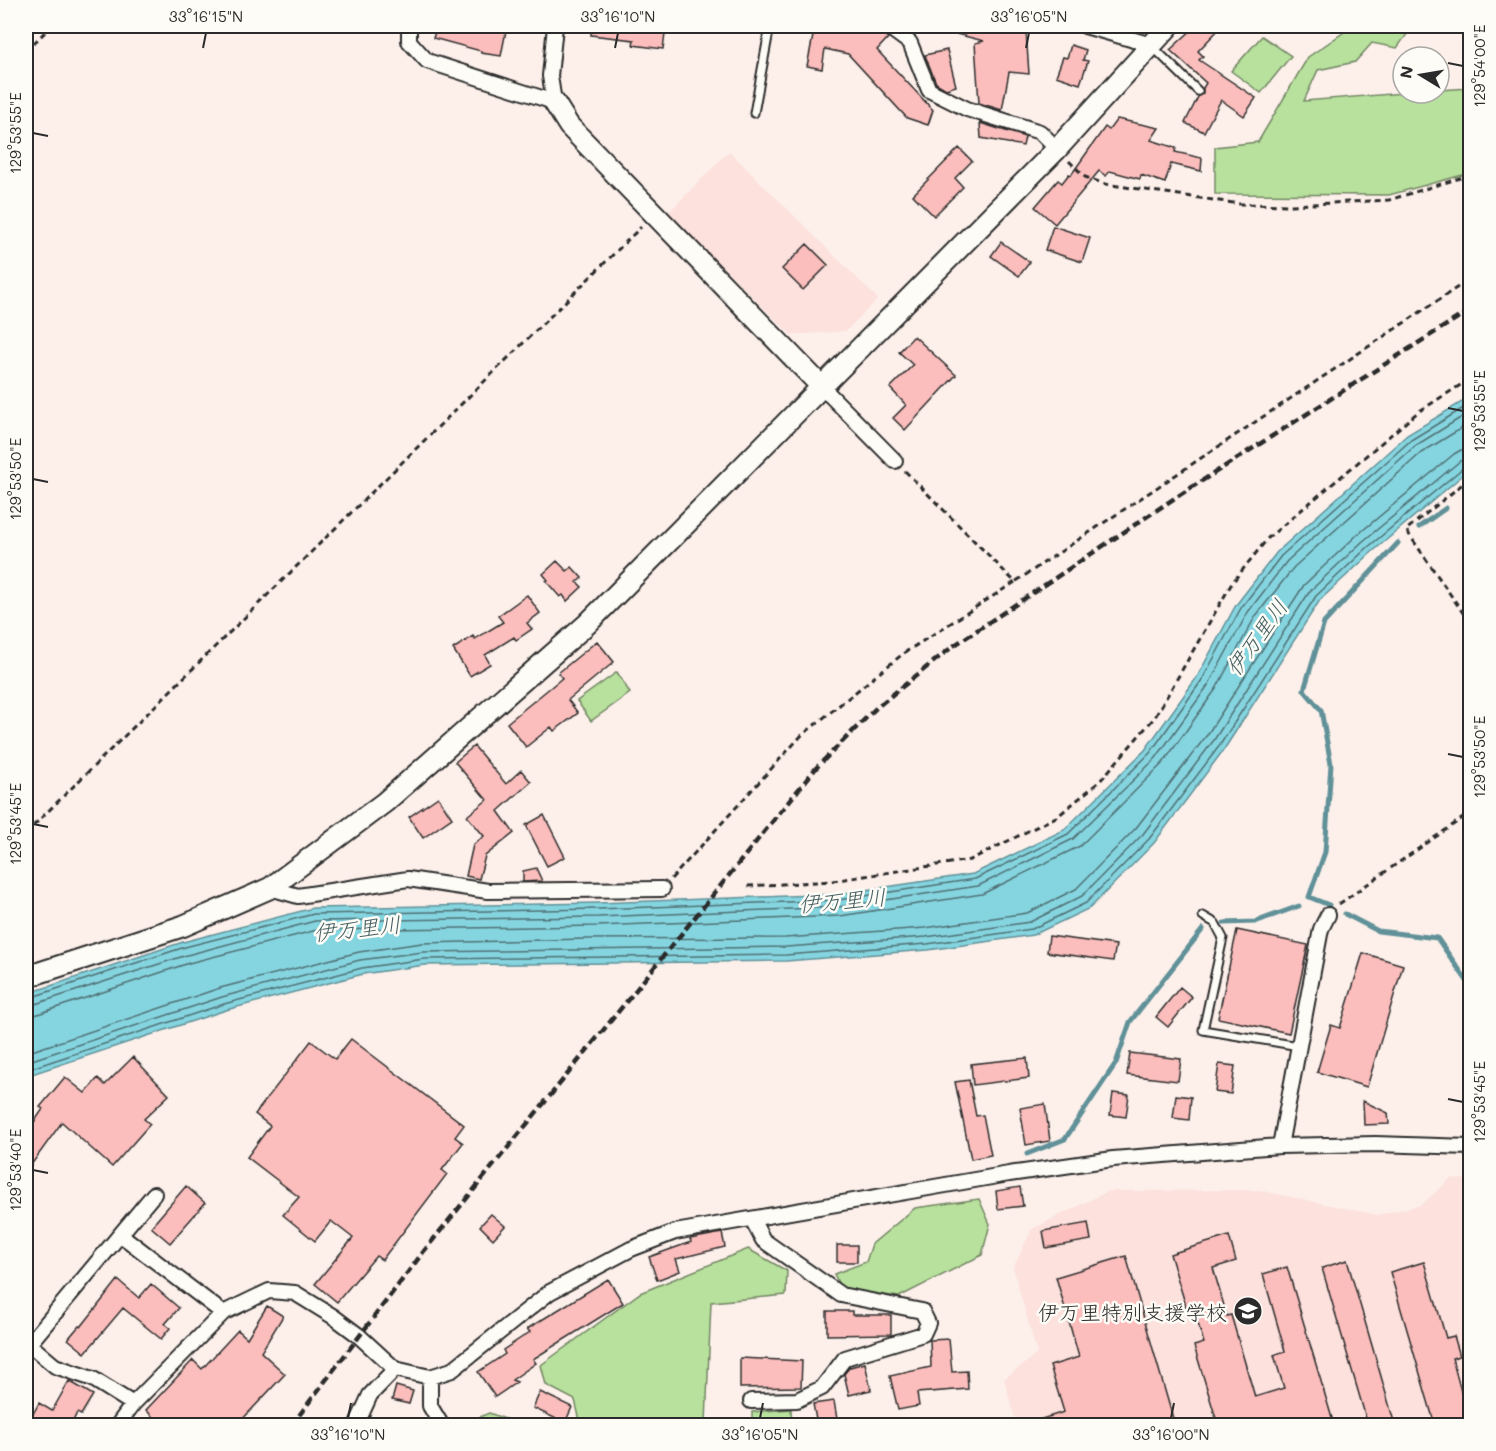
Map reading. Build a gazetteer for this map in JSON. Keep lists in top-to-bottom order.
{
  "water": ["伊万里川"],
  "places": {
    "school or university": ["伊万里特別支援学校"]
  },
  "north": "left",
  "coordinates": [
    "33°16'15\"N",
    "33°16'10\"N",
    "33°16'05\"N",
    "129°54'00\"E",
    "129°53'55\"E",
    "129°53'50\"E",
    "129°53'45\"E",
    "129°53'40\"E",
    "33°16'00\"N"
  ]
}
